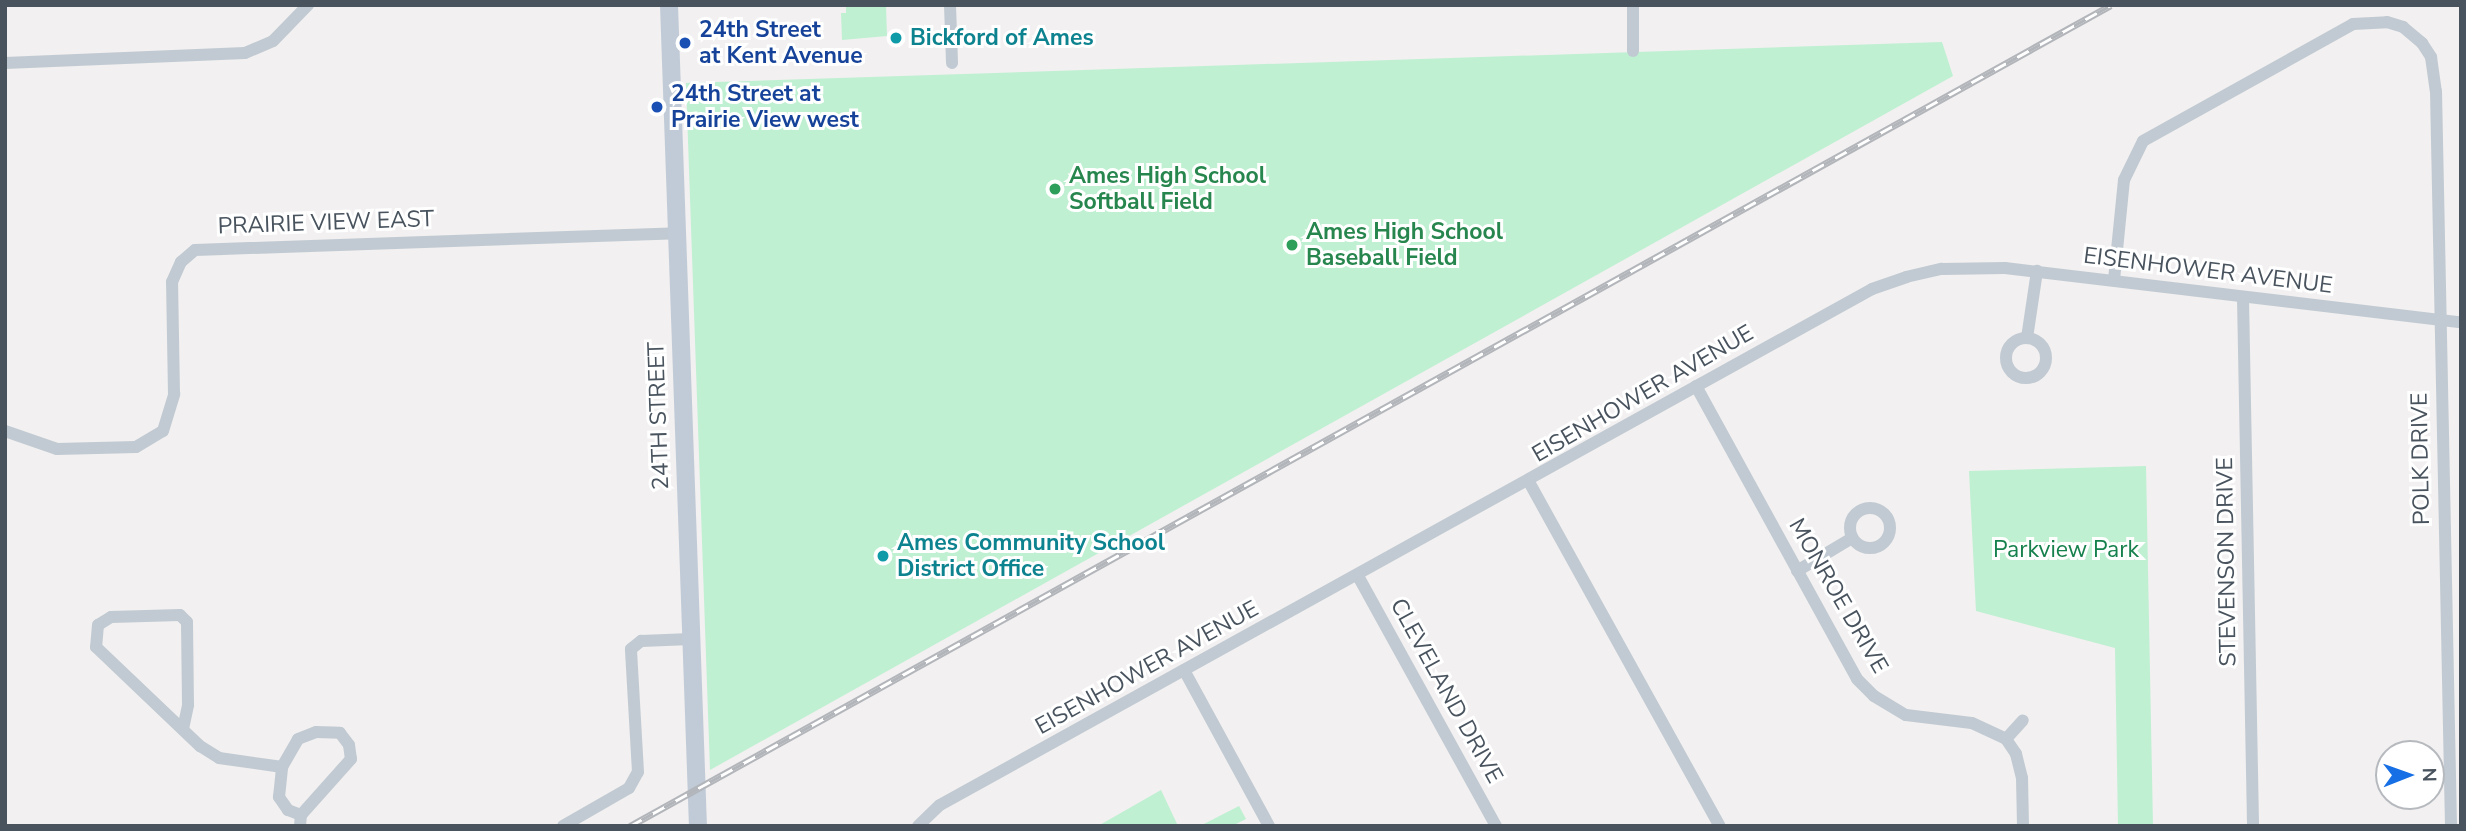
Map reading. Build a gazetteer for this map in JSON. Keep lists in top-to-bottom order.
{
  "streets": {
    "main road": ["24TH STREET"],
    "street": [
      "PRAIRIE VIEW EAST",
      "EISENHOWER AVENUE",
      "POLK DRIVE",
      "STEVENSON DRIVE",
      "MONROE DRIVE",
      "CLEVELAND DRIVE"
    ]
  },
  "crossings": [
    ["PRAIRIE VIEW EAST", "24TH STREET"],
    ["EISENHOWER AVENUE", "POLK DRIVE"],
    ["EISENHOWER AVENUE", "STEVENSON DRIVE"],
    ["EISENHOWER AVENUE", "MONROE DRIVE"],
    ["EISENHOWER AVENUE", "CLEVELAND DRIVE"]
  ],
  "parks": ["Parkview Park"],
  "places": [
    "Bickford of Ames",
    "24th Street at Kent Avenue",
    "24th Street at Prairie View west",
    "Ames High School Softball Field",
    "Ames High School Baseball Field",
    "Ames Community School District Office"
  ],
  "north": "right"
}
